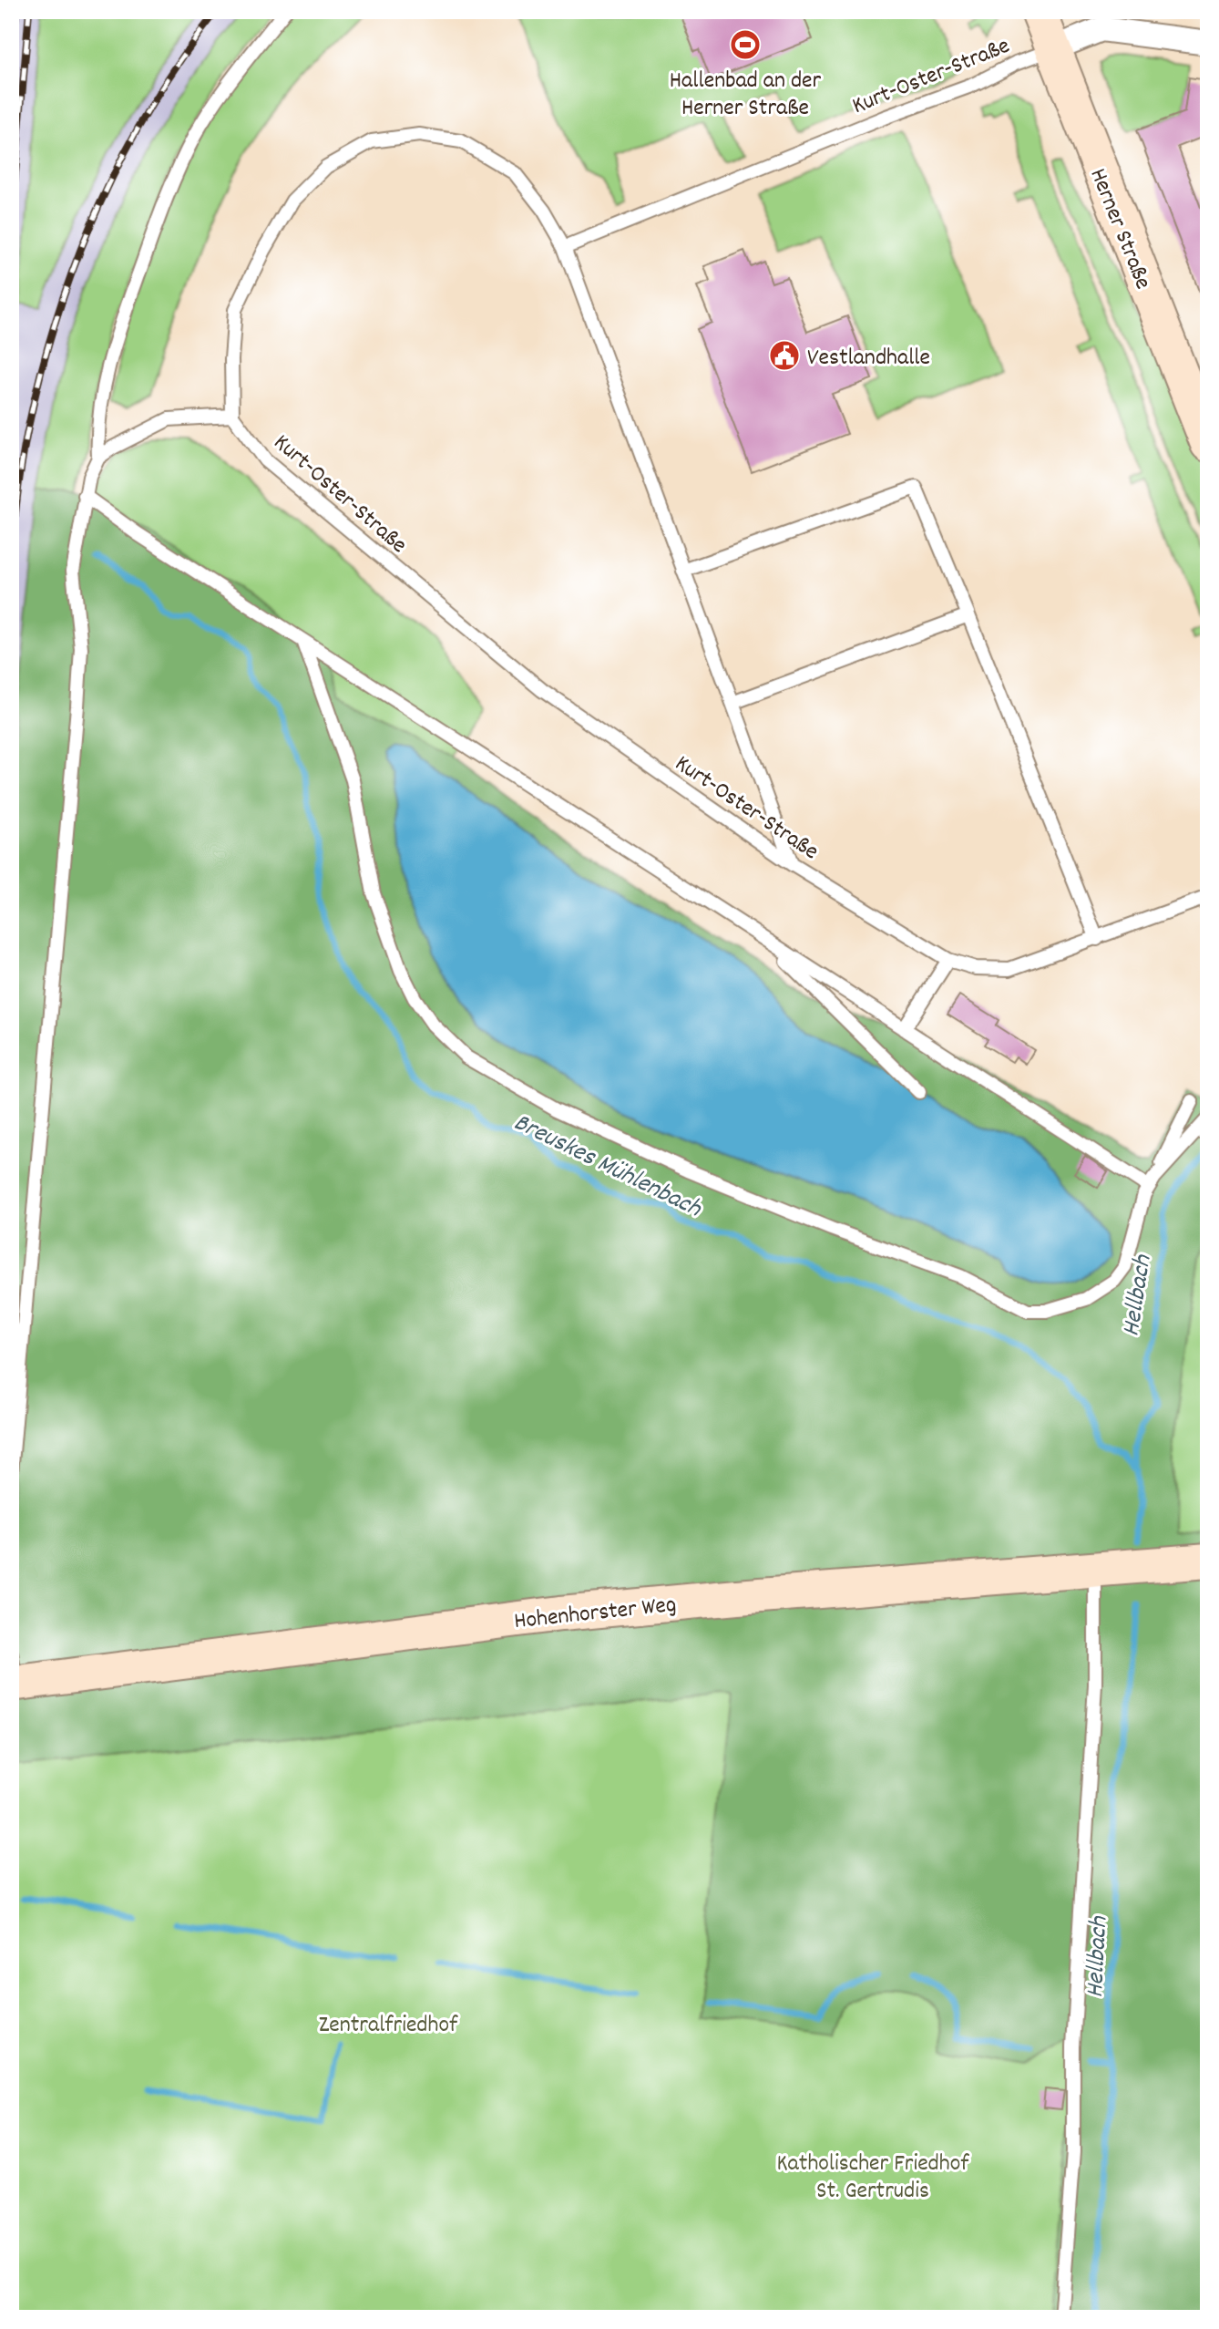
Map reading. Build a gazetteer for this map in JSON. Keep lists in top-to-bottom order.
{
  "streets": {
    "street": ["Herner Straße", "Hohenhorster Weg"],
    "lane": ["Kurt-Oster-Straße"]
  },
  "crossings": [
    ["Kurt-Oster-Straße", "Herner Straße"]
  ],
  "water": ["Breuskes Mühlenbach", "Hellbach"],
  "parks": ["Zentralfriedhof", "Katholischer Friedhof St. Gertrudis"],
  "places": {
    "sports": ["Hallenbad an der Herner Straße"],
    "public building": ["Vestlandhalle"]
  }
}
